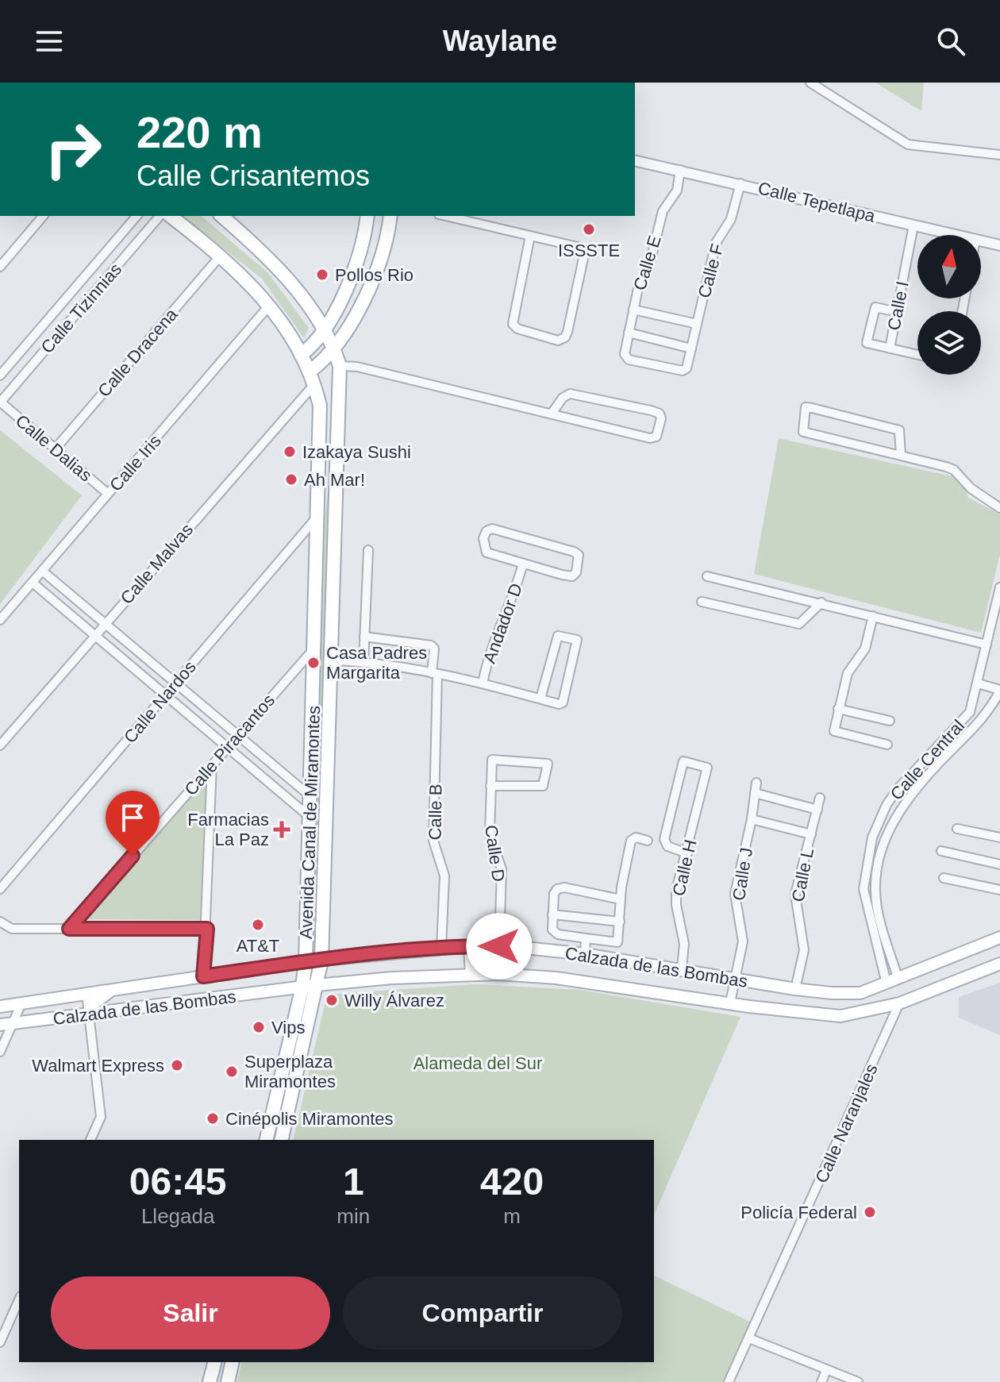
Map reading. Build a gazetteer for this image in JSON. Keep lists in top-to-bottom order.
{
  "streets": {
    "main road": ["Avenida Canal de Miramontes", "Calzada de las Bombas"],
    "street": [
      "Calle Tepetlapa",
      "Calle E",
      "Calle F",
      "Calle I",
      "Calle Tizinnias",
      "Calle Dracena",
      "Calle Dalias",
      "Calle Iris",
      "Calle Malvas",
      "Andador D",
      "Calle Nardos",
      "Calle Piracantos",
      "Calle Central",
      "Calle B",
      "Calle D",
      "Calle H",
      "Calle J",
      "Calle L",
      "Calle Naranjales"
    ]
  },
  "crossings": [
    ["Calle Tepetlapa", "Calle E"],
    ["Calle Tepetlapa", "Calle F"],
    ["Calle Tepetlapa", "Calle I"],
    ["Calle E", "Calle F"],
    ["Calle Tizinnias", "Calle Dalias"],
    ["Calle Dracena", "Calle Dalias"],
    ["Calle Dracena", "Avenida Canal de Miramontes"],
    ["Calle Dalias", "Calle Iris"],
    ["Calle Iris", "Avenida Canal de Miramontes"],
    ["Calle Malvas", "Avenida Canal de Miramontes"],
    ["Calle Nardos", "Avenida Canal de Miramontes"],
    ["Calle Piracantos", "Avenida Canal de Miramontes"],
    ["Calle Central", "Calzada de las Bombas"],
    ["Calle B", "Calzada de las Bombas"],
    ["Avenida Canal de Miramontes", "Calzada de las Bombas"],
    ["Calle D", "Calzada de las Bombas"],
    ["Calle H", "Calzada de las Bombas"],
    ["Calle J", "Calzada de las Bombas"],
    ["Calle L", "Calzada de las Bombas"],
    ["Calzada de las Bombas", "Calle Naranjales"]
  ],
  "parks": ["Alameda del Sur"],
  "places": {
    "other": [
      "ISSSTE",
      "Pollos Rio",
      "Izakaya Sushi",
      "Ah Mar!",
      "Casa Padres Margarita",
      "AT&T",
      "Willy Álvarez",
      "Vips",
      "Walmart Express",
      "Superplaza Miramontes",
      "Cinépolis Miramontes",
      "Policía Federal"
    ],
    "health": ["Farmacias La Paz"]
  },
  "north": "top",
  "page": {
    "header": "Waylane",
    "turn": ["220 m", "Calle Crisantemos"],
    "eta": [
      "06:45",
      "Llegada",
      "1",
      "min",
      "420",
      "m"
    ],
    "buttons": ["Salir", "Compartir"]
  }
}
